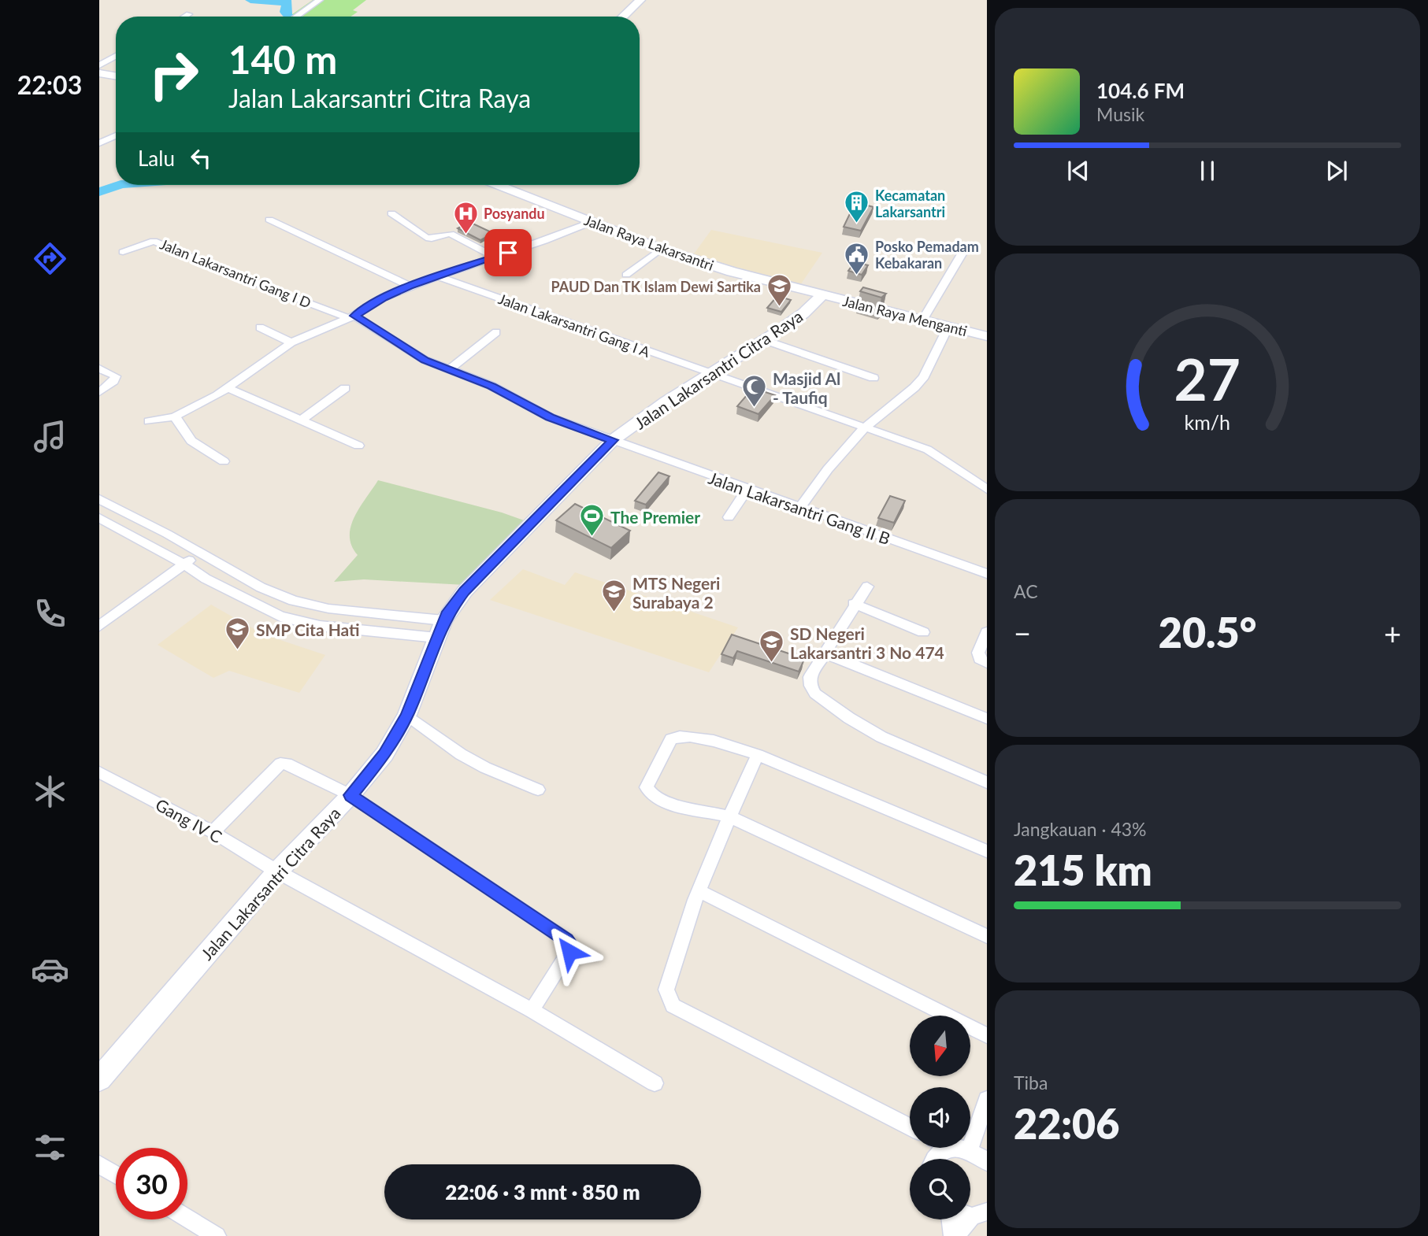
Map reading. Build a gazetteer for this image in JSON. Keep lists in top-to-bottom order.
{
  "streets": {
    "main road": ["Jalan Raya Lakarsantri"],
    "street": [
      "Jalan Lakarsantri Gang I D",
      "Jalan Raya Menganti",
      "Jalan Lakarsantri Gang I A",
      "Jalan Lakarsantri Citra Raya",
      "Jalan Lakarsantri Gang II B",
      "Gang IV C"
    ]
  },
  "crossings": [
    ["Jalan Raya Lakarsantri", "Jalan Raya Menganti"],
    ["Jalan Raya Lakarsantri", "Jalan Lakarsantri Citra Raya"],
    ["Jalan Lakarsantri Gang I D", "Jalan Lakarsantri Gang II B"],
    ["Jalan Raya Menganti", "Jalan Lakarsantri Citra Raya"],
    ["Jalan Lakarsantri Gang I A", "Jalan Lakarsantri Citra Raya"],
    ["Jalan Lakarsantri Citra Raya", "Jalan Lakarsantri Gang II B"],
    ["Jalan Lakarsantri Citra Raya", "Gang IV C"]
  ],
  "places": {
    "building": ["Kecamatan Lakarsantri"],
    "hospital": ["Posyandu"],
    "public building": ["Posko Pemadam Kebakaran"],
    "school or university": [
      "PAUD Dan TK Islam Dewi Sartika",
      "MTS Negeri Surabaya 2",
      "SMP Cita Hati",
      "SD Negeri Lakarsantri 3 No 474"
    ],
    "mosque": ["Masjid Al - Taufiq"],
    "sports": ["The Premier"]
  },
  "north": "bottom",
  "page": {
    "tabs": "22:03",
    "turn": ["140 m", "Jalan Lakarsantri Citra Raya"],
    "song": ["104.6 FM", "Musik"],
    "then": "Lalu",
    "tile": [
      "AC",
      ["Jangkauan · 43%", "215 km"],
      ["Tiba", "22:06"]
    ],
    "heat": ["−", "20.5°", "+"],
    "limit": "30",
    "trip": "22:06 · 3 mnt · 850 m",
    "gauge": ["27", "km/h"]
  }
}
